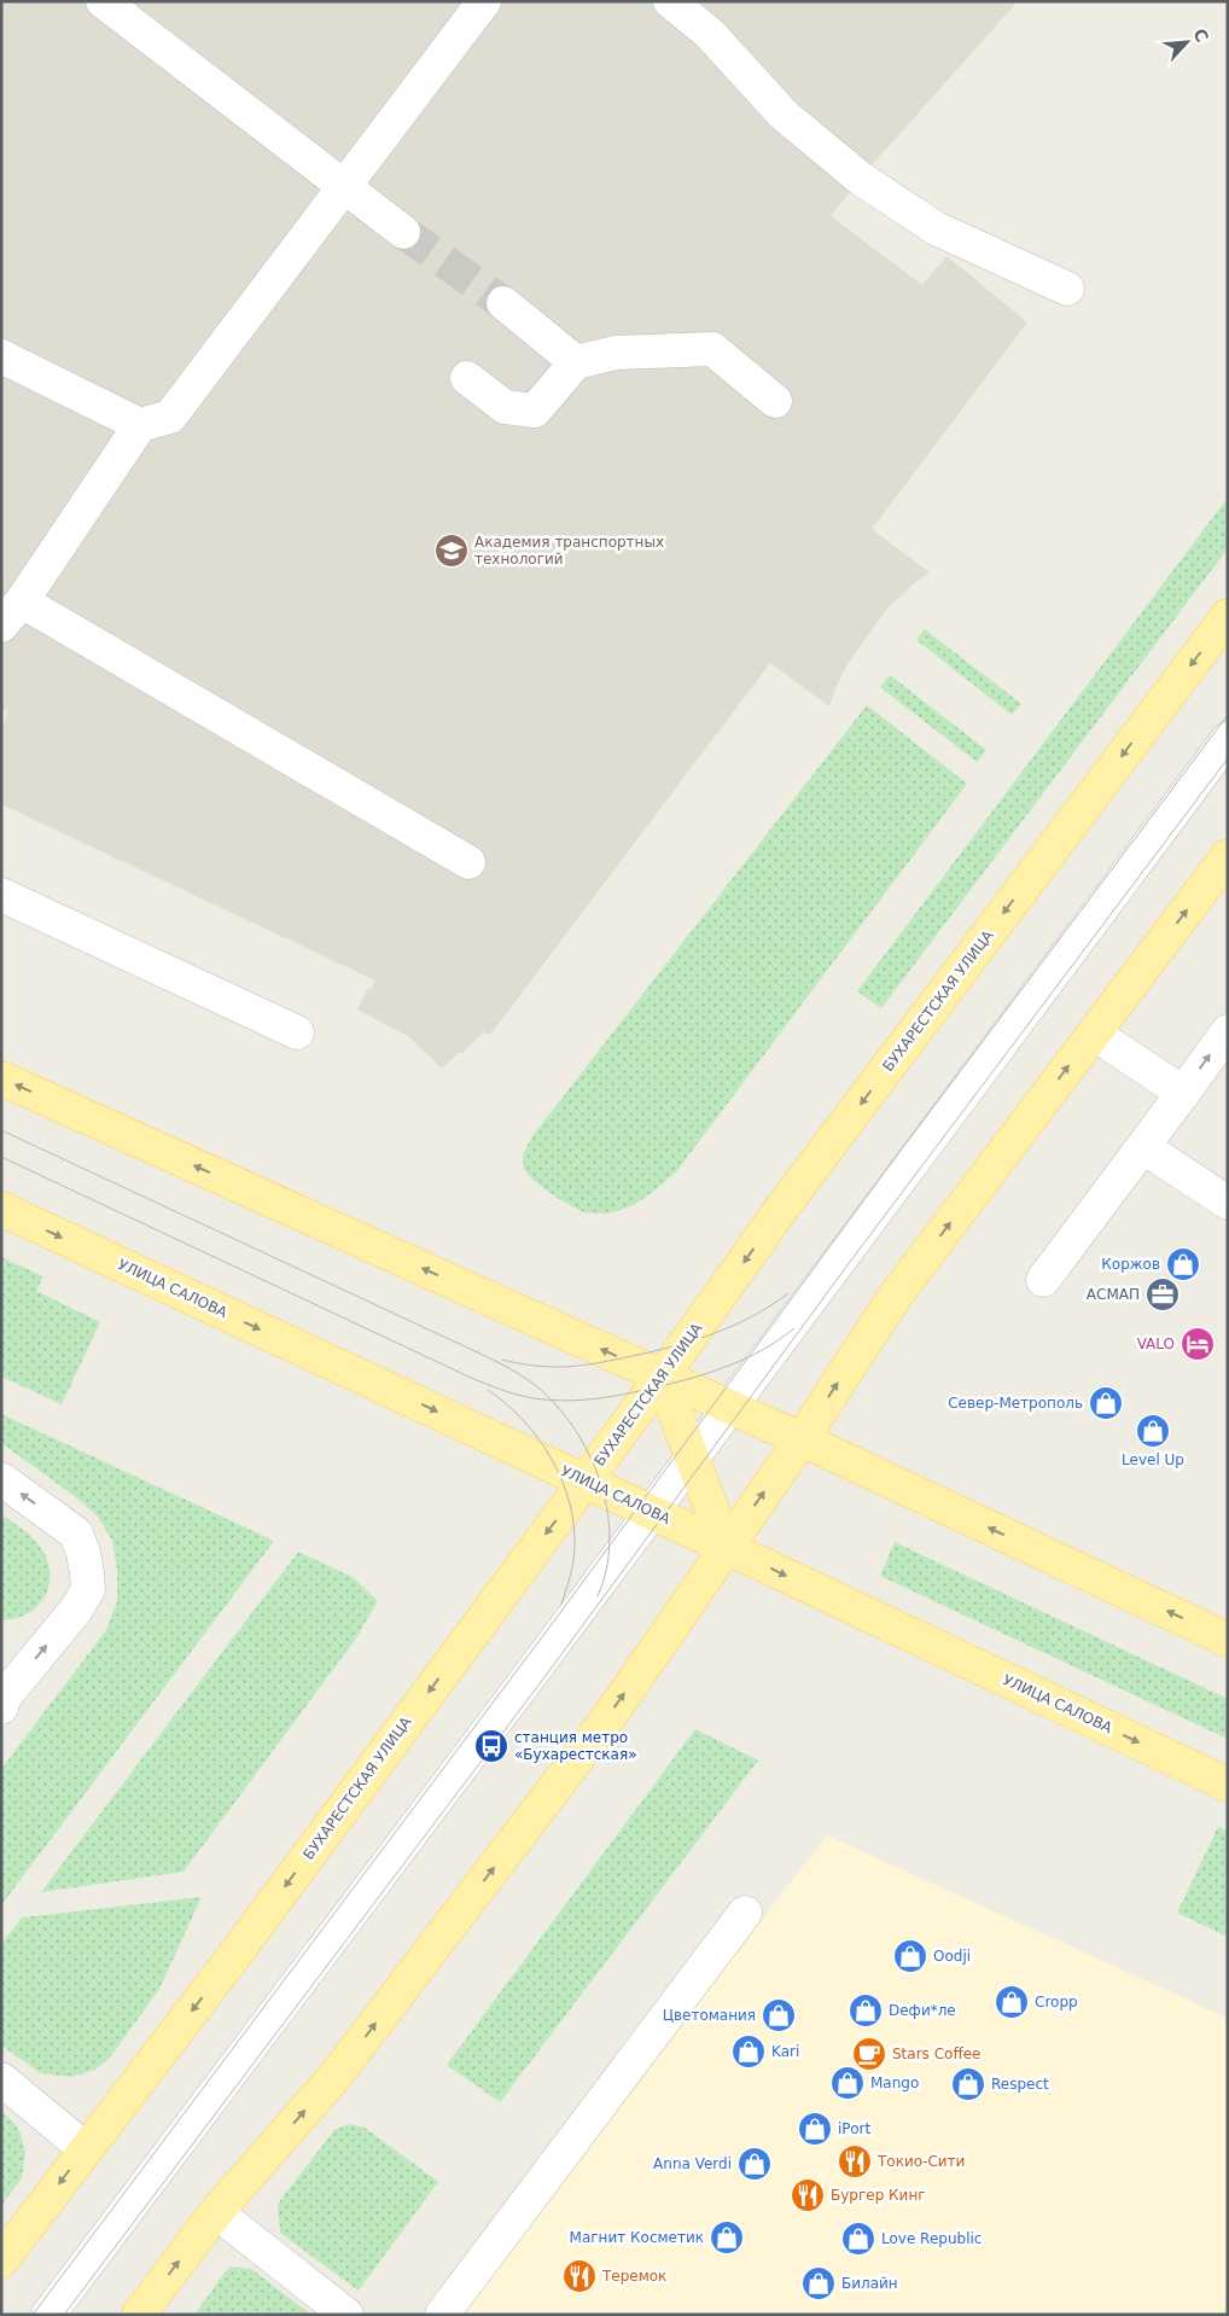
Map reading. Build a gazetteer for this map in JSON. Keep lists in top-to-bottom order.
{
  "streets": {
    "main road": ["БУХАРЕСТСКАЯ УЛИЦА", "УЛИЦА САЛОВА"]
  },
  "crossings": [
    ["БУХАРЕСТСКАЯ УЛИЦА", "УЛИЦА САЛОВА"]
  ],
  "places": {
    "school or university": ["Академия транспортных технологий"],
    "shop": [
      "Коржов",
      "Север-Метрополь",
      "Level Up",
      "Oodji",
      "Cropp",
      "Dефи*ле",
      "Цветомания",
      "Kari",
      "Mango",
      "Respect",
      "iPort",
      "Anna Verdi",
      "Магнит Косметик",
      "Love Republic",
      "Билайн"
    ],
    "office": ["АСМАП"],
    "hotel": ["VALO"],
    "bus stop": ["станция метро «Бухарестская»"],
    "cafe": ["Stars Coffee"],
    "restaurant": ["Токио-Сити", "Бургер Кинг", "Теремок"]
  },
  "north": "top right"
}
